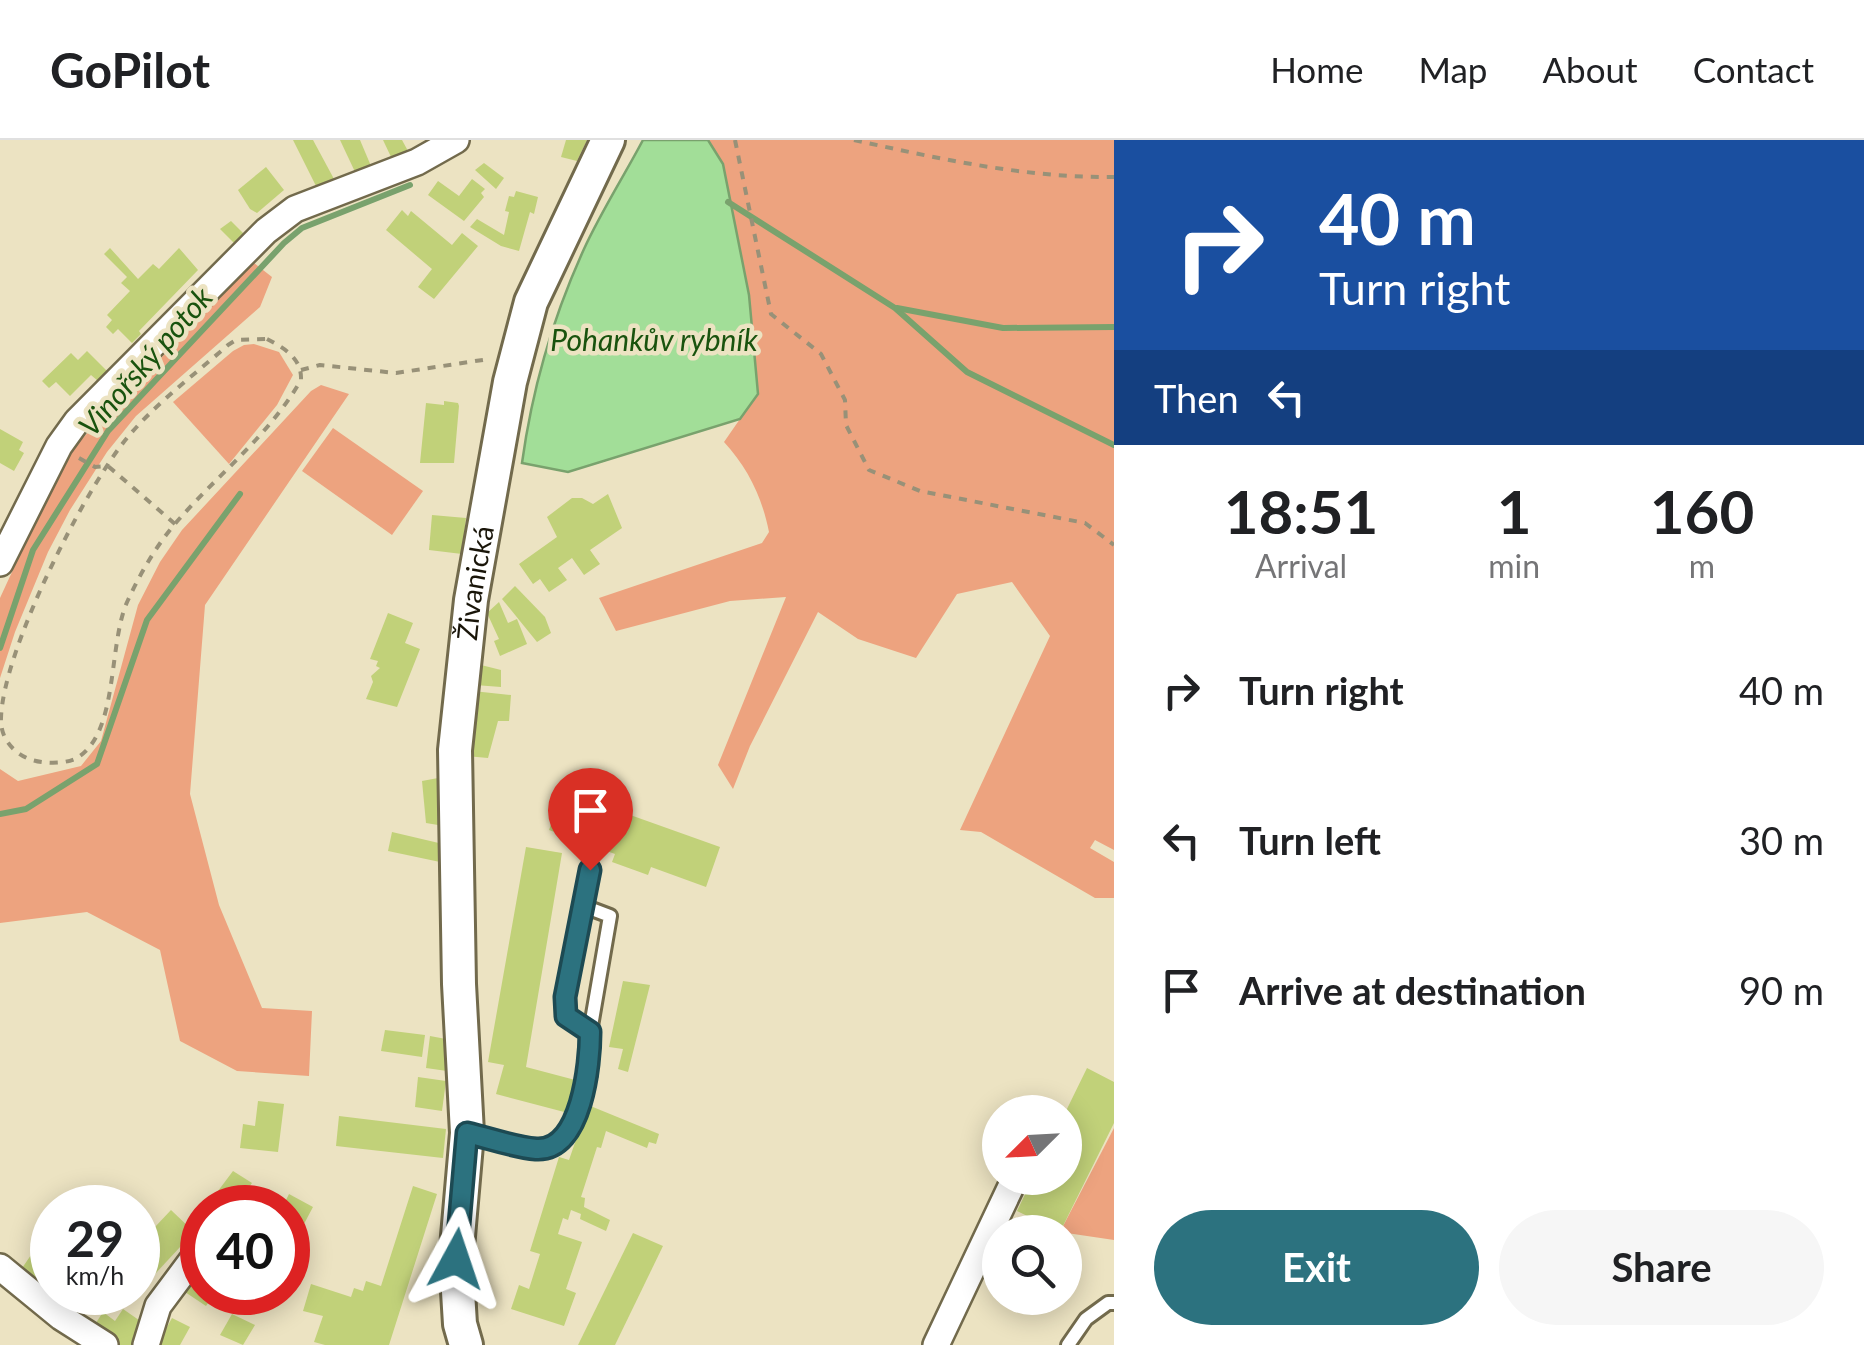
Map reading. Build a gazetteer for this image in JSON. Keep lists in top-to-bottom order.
{
  "streets": {
    "street": ["Živanická"]
  },
  "water": ["Pohankův rybník", "Vinořský potok"],
  "north": "bottom left",
  "page": {
    "header": "GoPilot",
    "nav": [
      "Home",
      "Map",
      "About",
      "Contact"
    ],
    "turn": ["40 m", "Turn right"],
    "then": "Then",
    "eta": [
      "18:51",
      "Arrival",
      "1",
      "min",
      "160",
      "m"
    ],
    "list": [
      {
        "name": "Turn right",
        "value": "40 m"
      },
      {
        "name": "Turn left",
        "value": "30 m"
      },
      {
        "name": "Arrive at destination",
        "value": "90 m"
      }
    ],
    "speed": "29 km/h",
    "limit": "40",
    "buttons": ["Exit", "Share"]
  }
}
